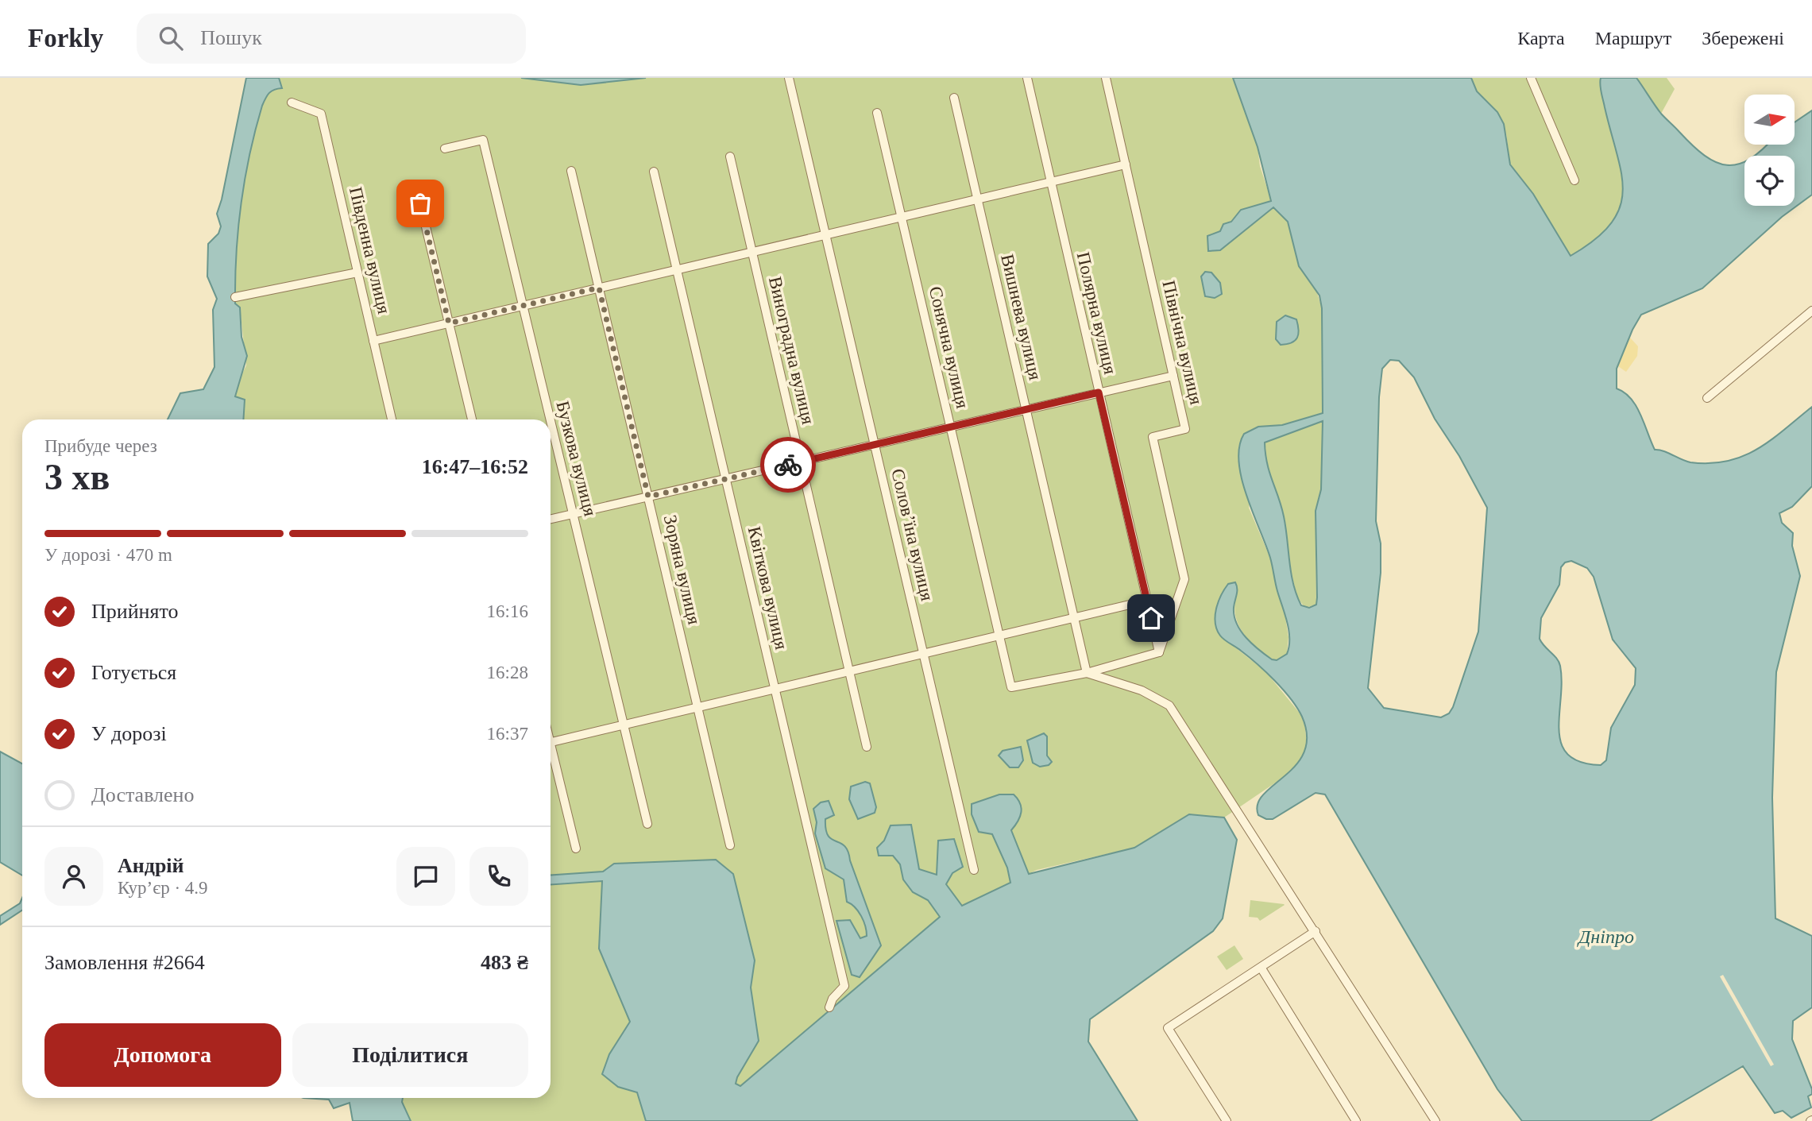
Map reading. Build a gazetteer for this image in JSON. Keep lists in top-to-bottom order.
{
  "streets": {
    "street": [
      "Південна вулиця",
      "Полярна вулиця",
      "Вишнева вулиця",
      "Північна вулиця",
      "Сонячна вулиця",
      "Виноградна вулиця",
      "Бузкова вулиця",
      "Соловʼїна вулиця",
      "Зоряна вулиця",
      "Квіткова вулиця"
    ]
  },
  "crossings": [
    ["Полярна вулиця", "Північна вулиця"],
    ["Вишнева вулиця", "Сонячна вулиця"]
  ],
  "water": ["Дніпро"],
  "north": "right",
  "page": {
    "header": "Forkly",
    "search": "Пошук",
    "nav": ["Карта", "Маршрут", "Збережені"],
    "heading": ["3 хв", "Прибуде через", "16:47–16:52"],
    "panel": [
      "Андрій",
      "Кур’єр · 4.9",
      "Замовлення #2664",
      "483 ₴"
    ],
    "bar": "У дорозі · 470 m",
    "list": [
      ["Прийнято", "16:16"],
      ["Готується", "16:28"],
      ["У дорозі", "16:37"],
      "Доставлено"
    ],
    "buttons": ["Допомога", "Поділитися"]
  }
}
